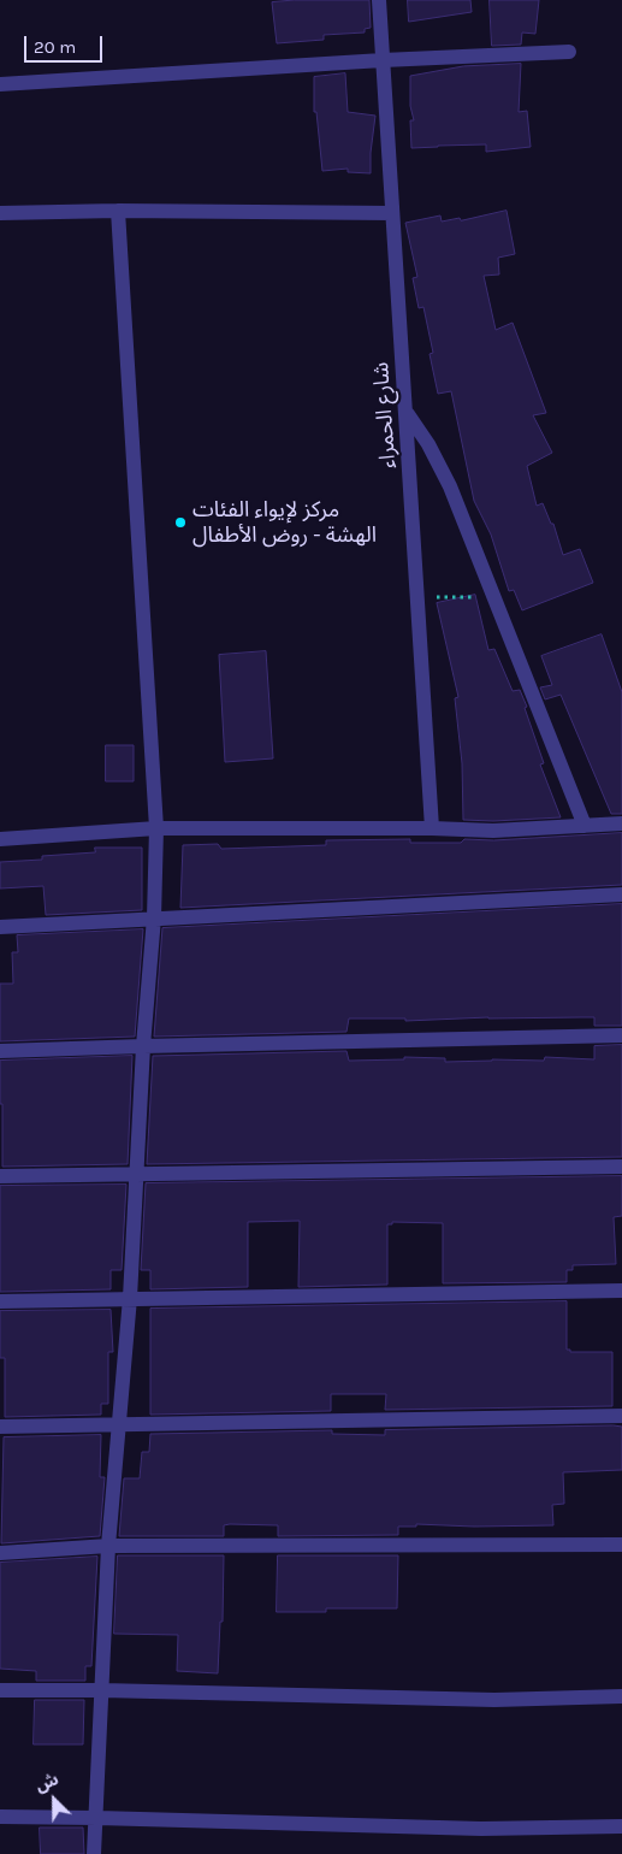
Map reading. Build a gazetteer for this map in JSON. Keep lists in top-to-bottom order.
{
  "streets": {
    "street": ["شارع الحمراء"]
  },
  "places": ["مركز لإيواء الفئات الهشة - روض الأطفال"],
  "scale_bar": "20 m",
  "north": "top left"
}
